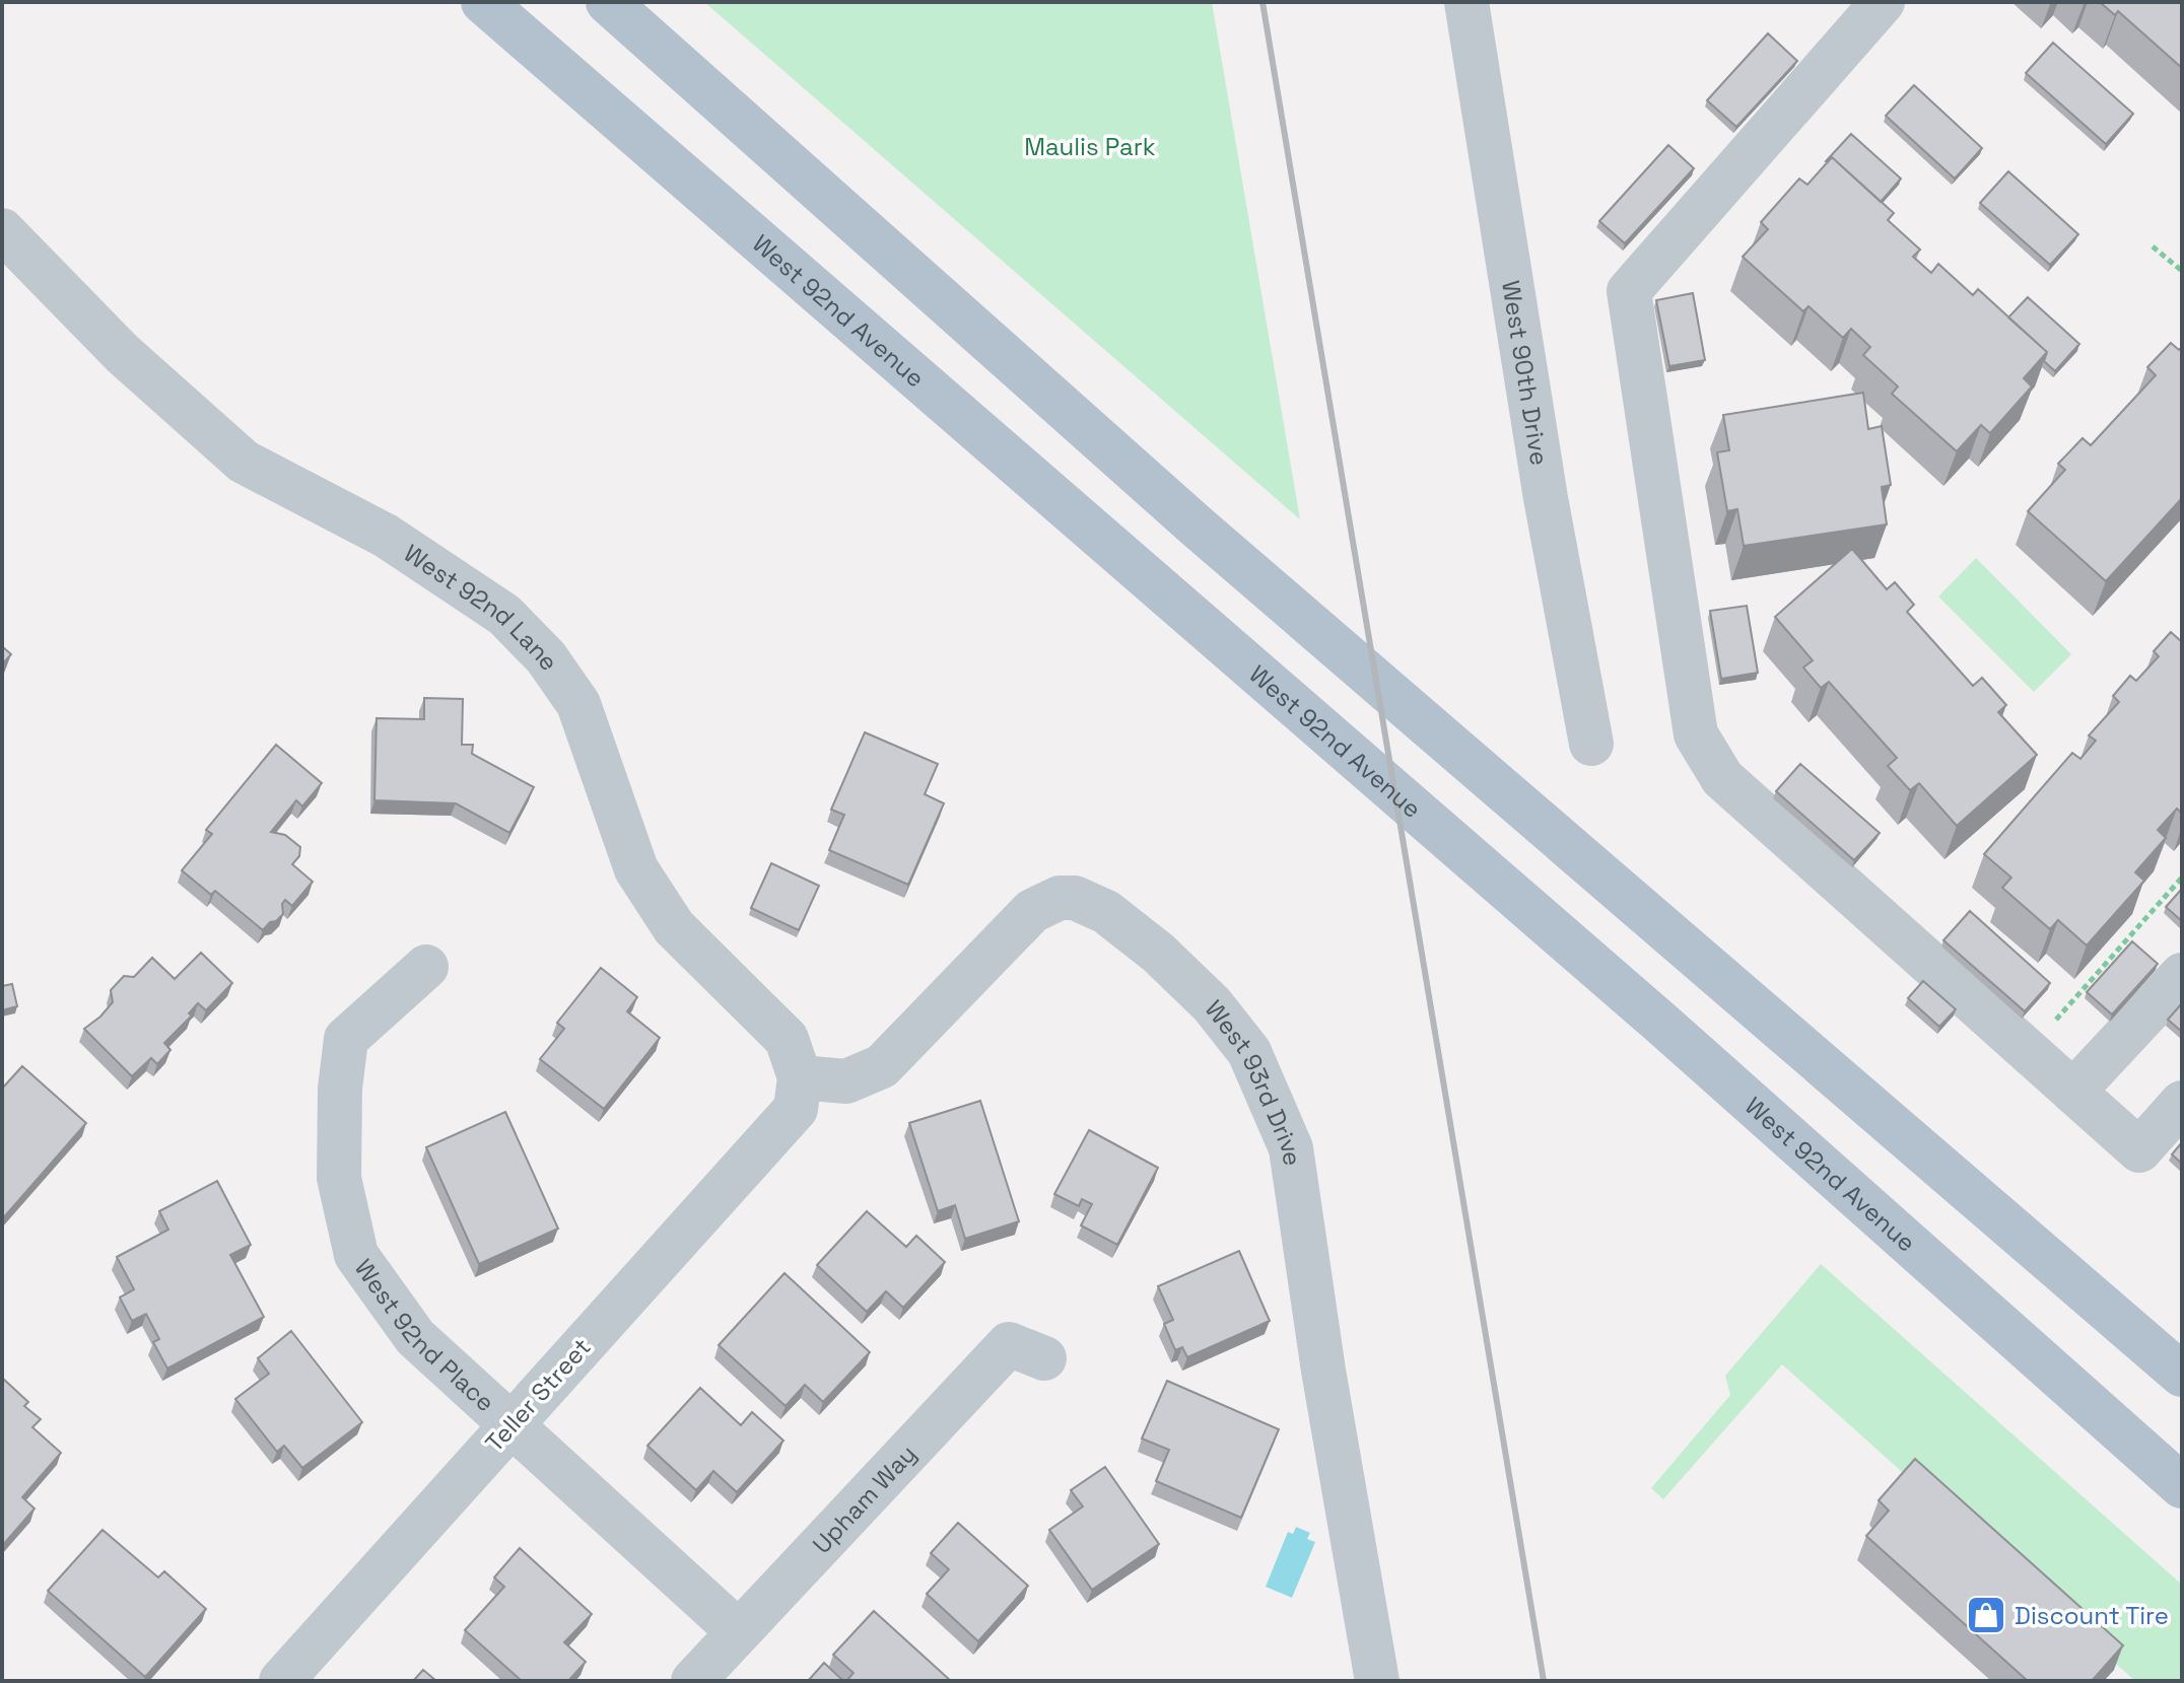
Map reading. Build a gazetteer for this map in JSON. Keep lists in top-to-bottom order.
{
  "streets": {
    "main road": ["West 92nd Avenue"],
    "street": [
      "West 90th Drive",
      "West 92nd Lane",
      "West 93rd Drive",
      "West 92nd Place",
      "Teller Street",
      "Upham Way"
    ]
  },
  "crossings": [
    ["West 92nd Lane", "West 93rd Drive"],
    ["West 92nd Lane", "Teller Street"],
    ["West 93rd Drive", "Teller Street"],
    ["West 92nd Place", "Teller Street"],
    ["West 92nd Place", "Upham Way"]
  ],
  "parks": ["Maulis Park"],
  "places": {
    "shop": ["Discount Tire"]
  }
}
